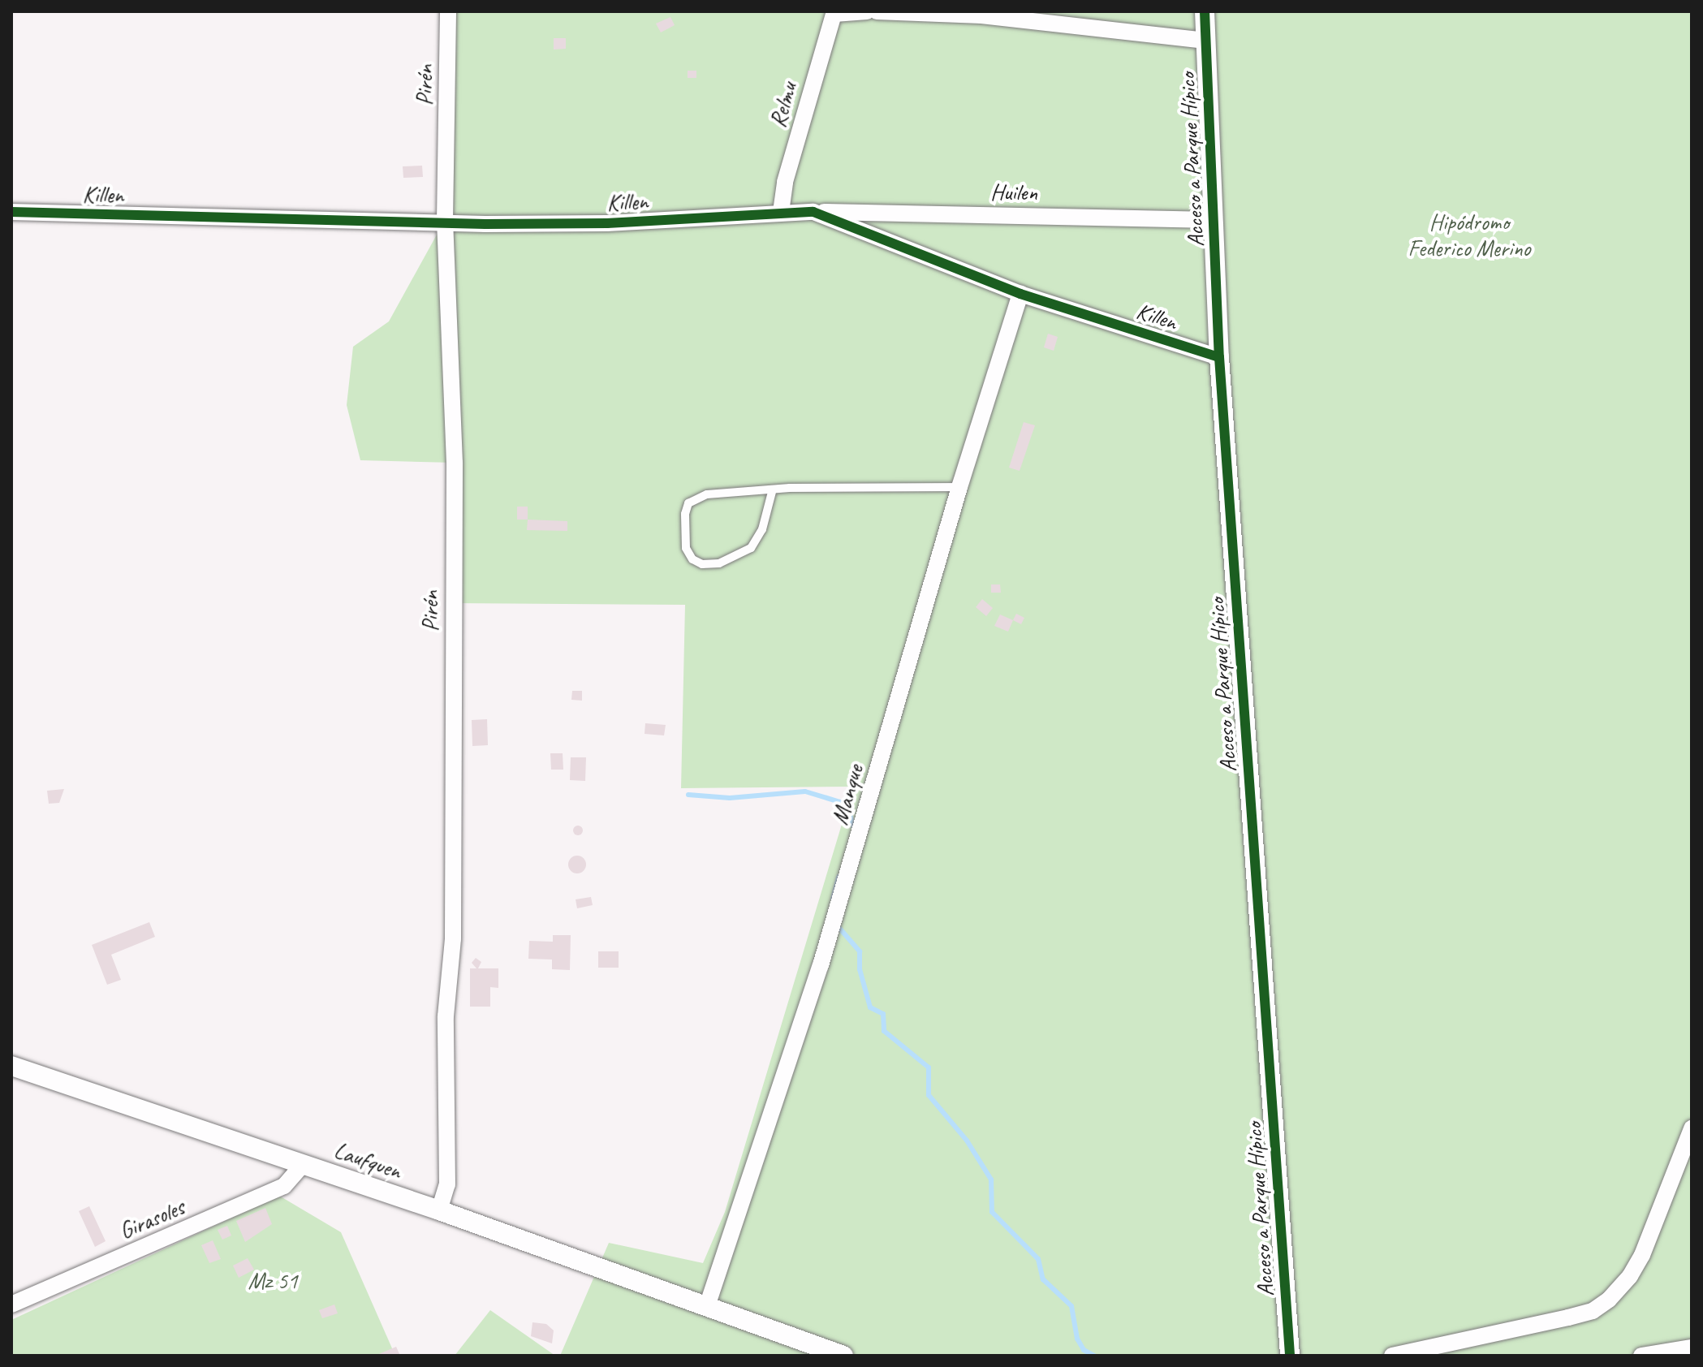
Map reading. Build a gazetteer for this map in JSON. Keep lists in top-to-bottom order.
{
  "streets": {
    "street": [
      "Pirén",
      "Relmu",
      "Acceso a Parque Hípico",
      "Huilen",
      "Killen",
      "Manque",
      "Laufquen",
      "Girasoles"
    ]
  },
  "crossings": [
    ["Pirén", "Killen"],
    ["Pirén", "Laufquen"],
    ["Relmu", "Killen"],
    ["Acceso a Parque Hípico", "Huilen"],
    ["Acceso a Parque Hípico", "Killen"],
    ["Huilen", "Killen"],
    ["Killen", "Manque"],
    ["Manque", "Laufquen"],
    ["Laufquen", "Girasoles"]
  ],
  "parks": ["Hipódromo Federico Merino", "Mz 51"]
}
